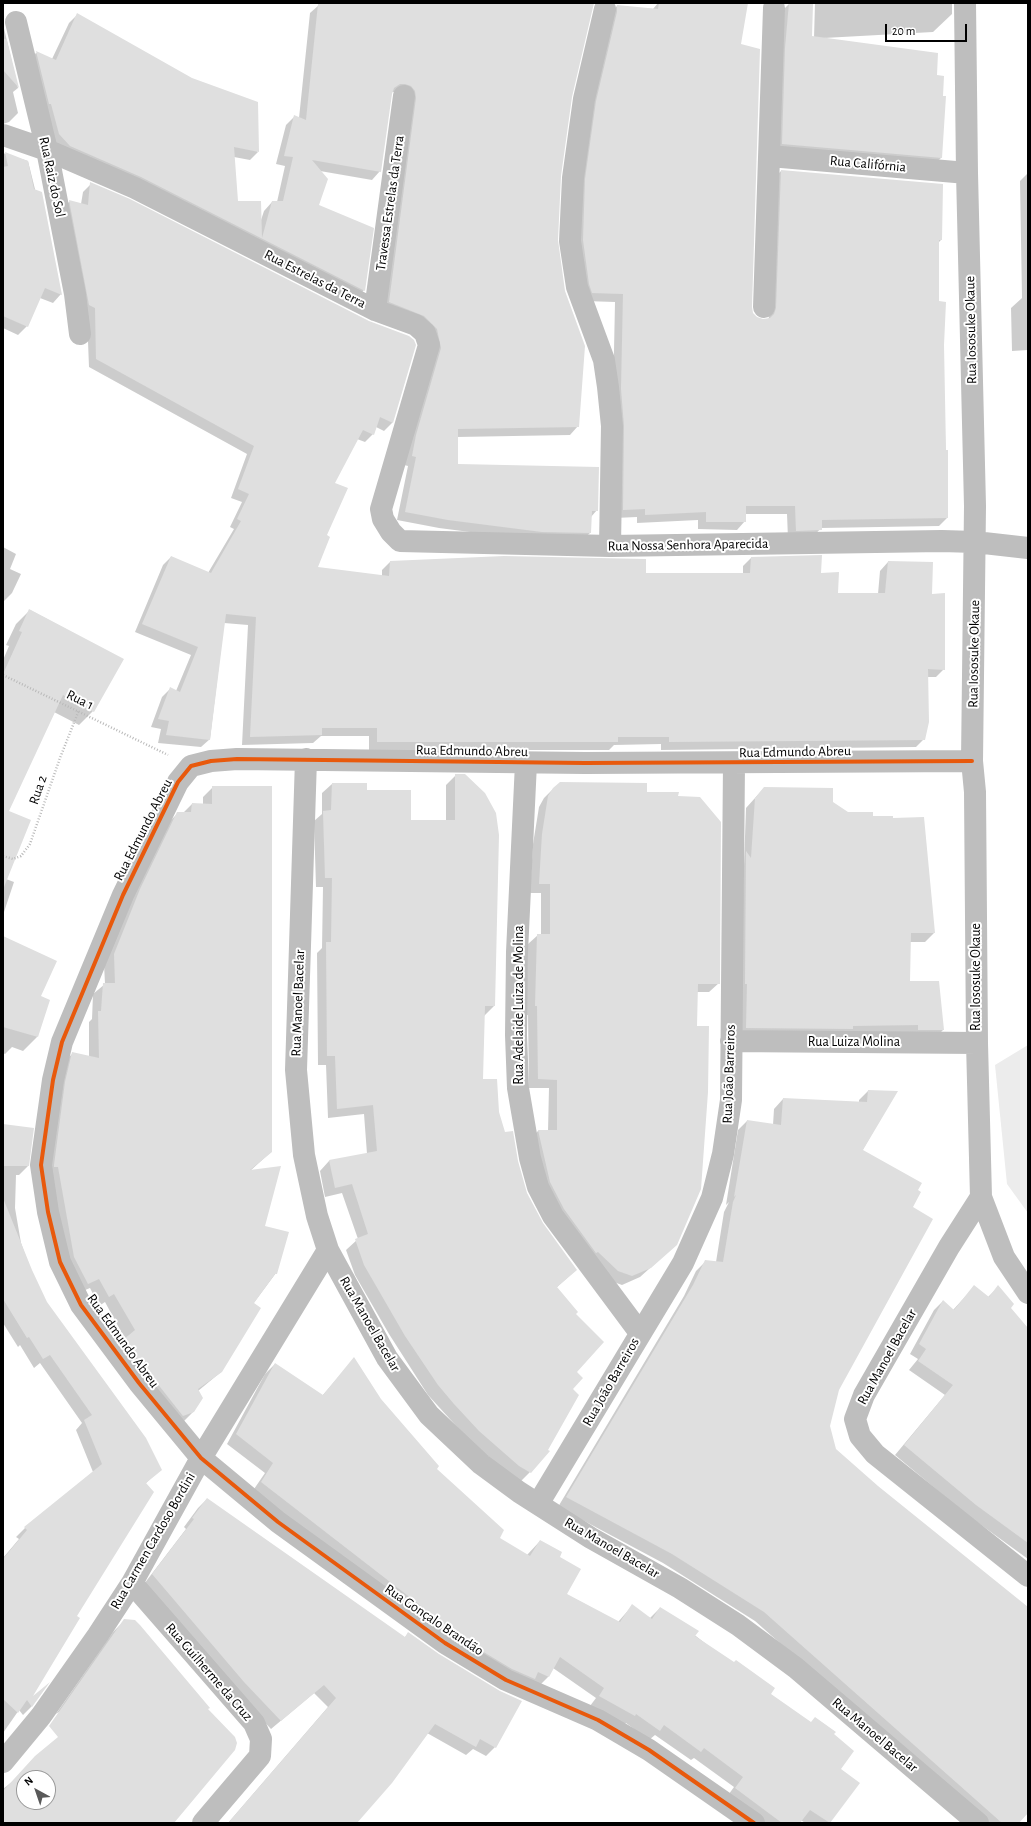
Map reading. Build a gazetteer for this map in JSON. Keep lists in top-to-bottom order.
{
  "streets": {
    "street": [
      "Rua Califórnia",
      "Rua Raiz do Sol",
      "Travessa Estrelas da Terra",
      "Rua Estrelas da Terra",
      "Rua Iososuke Okaue",
      "Rua Nossa Senhora Aparecida",
      "Rua Edmundo Abreu",
      "Rua Manoel Bacelar",
      "Rua Adelaide Luiza de Molina",
      "Rua Luiza Molina",
      "Rua João Barreiros",
      "Rua Carmen Cardoso Bordini",
      "Rua Gonçalo Brandão",
      "Rua Guilherme da Cruz"
    ],
    "path": ["Rua 1", "Rua 2"]
  },
  "crossings": [
    ["Rua Califórnia", "Rua Iososuke Okaue"],
    ["Rua Raiz do Sol", "Rua Estrelas da Terra"],
    ["Travessa Estrelas da Terra", "Rua Estrelas da Terra"],
    ["Rua Estrelas da Terra", "Rua Nossa Senhora Aparecida"],
    ["Rua Iososuke Okaue", "Rua Nossa Senhora Aparecida"],
    ["Rua Iososuke Okaue", "Rua Edmundo Abreu"],
    ["Rua Iososuke Okaue", "Rua Manoel Bacelar"],
    ["Rua Iososuke Okaue", "Rua Luiza Molina"],
    ["Rua 1", "Rua 2"],
    ["Rua Edmundo Abreu", "Rua Manoel Bacelar"],
    ["Rua Edmundo Abreu", "Rua Adelaide Luiza de Molina"],
    ["Rua Edmundo Abreu", "Rua João Barreiros"],
    ["Rua Edmundo Abreu", "Rua Carmen Cardoso Bordini"],
    ["Rua Edmundo Abreu", "Rua Gonçalo Brandão"],
    ["Rua Manoel Bacelar", "Rua João Barreiros"],
    ["Rua Manoel Bacelar", "Rua Carmen Cardoso Bordini"],
    ["Rua Adelaide Luiza de Molina", "Rua João Barreiros"],
    ["Rua Luiza Molina", "Rua João Barreiros"],
    ["Rua Carmen Cardoso Bordini", "Rua Gonçalo Brandão"],
    ["Rua Carmen Cardoso Bordini", "Rua Guilherme da Cruz"]
  ],
  "scale_bar": "20 m",
  "north": "top left"
}
